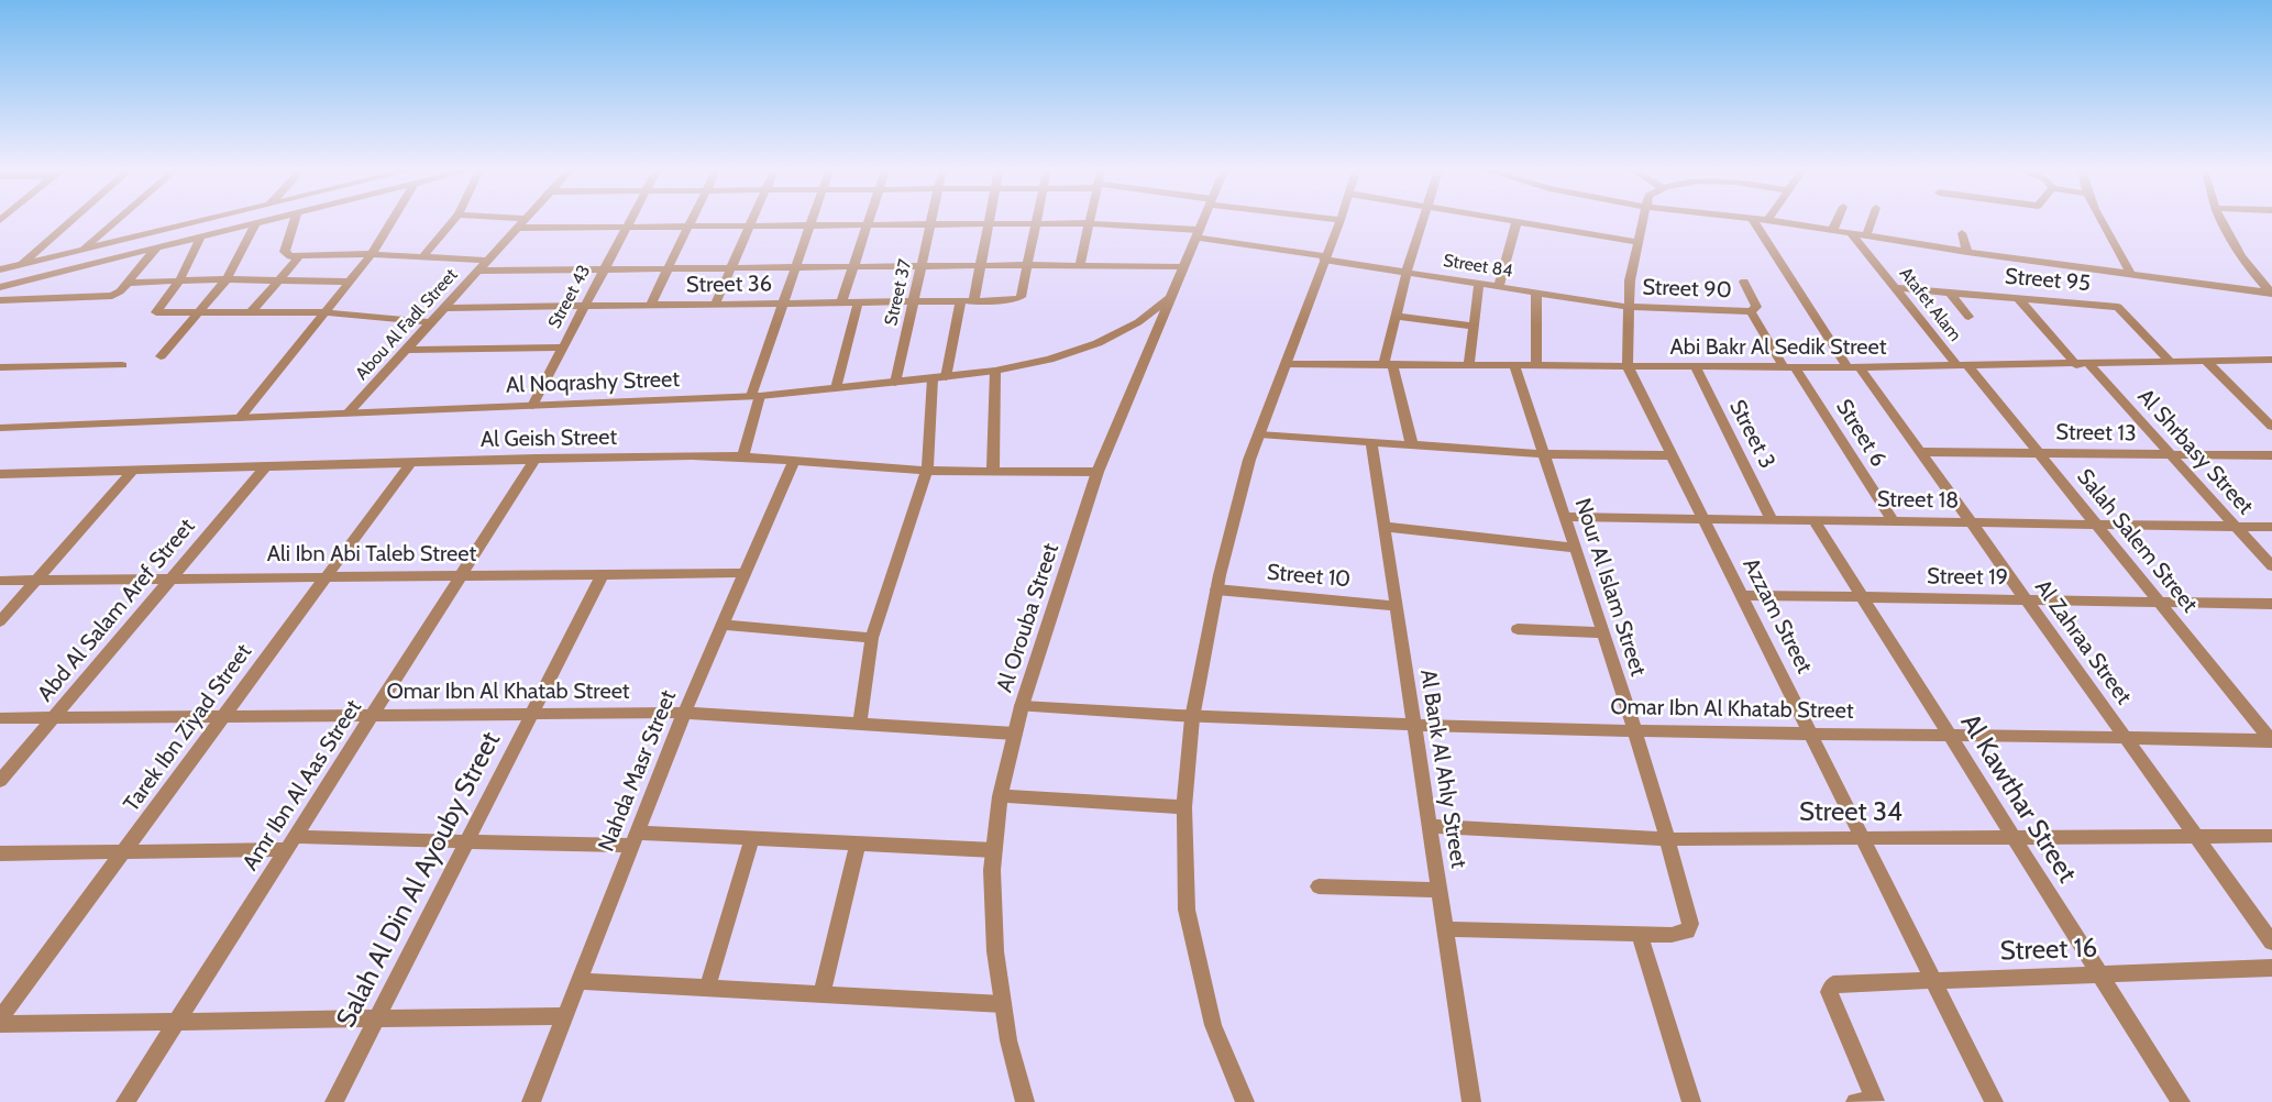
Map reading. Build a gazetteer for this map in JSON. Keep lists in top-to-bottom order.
{
  "streets": {
    "street": [
      "Street 84",
      "Street 95",
      "Street 36",
      "Street 90",
      "Street 37",
      "Street 43",
      "Atafet Alam",
      "Abou Al Fadl Street",
      "Abi Bakr Al Sedik Street",
      "Al Noqrashy Street",
      "Street 6",
      "Street 13",
      "Street 3",
      "Al Geish Street",
      "Al Shrbasy Street",
      "Street 18",
      "Salah Salem Street",
      "Ali Ibn Abi Taleb Street",
      "Street 10",
      "Street 19",
      "Nour Al Islam Street",
      "Abd Al Salam Aref Street",
      "Azzam Street",
      "Al Orouba Street",
      "Al Zahraa Street",
      "Omar Ibn Al Khatab Street",
      "Tarek Ibn Ziyad Street",
      "Al Bank Al Ahly Street",
      "Nahda Masr Street",
      "Amr Ibn Al Aas Street",
      "Al Kawthar Street",
      "Street 34",
      "Salah Al Din Al Ayouby Street",
      "Street 16"
    ]
  },
  "crossings": [
    ["Street 84", "Street 90"],
    ["Street 84", "Street 37"],
    ["Street 84", "Street 43"],
    ["Street 84", "Abou Al Fadl Street"],
    ["Street 84", "Azzam Street"],
    ["Street 84", "Al Orouba Street"],
    ["Street 95", "Atafet Alam"],
    ["Street 95", "Abi Bakr Al Sedik Street"],
    ["Street 95", "Al Shrbasy Street"],
    ["Street 36", "Street 37"],
    ["Street 36", "Street 43"],
    ["Street 36", "Abou Al Fadl Street"],
    ["Street 90", "Street 6"],
    ["Street 90", "Azzam Street"],
    ["Street 37", "Al Noqrashy Street"],
    ["Street 43", "Al Noqrashy Street"],
    ["Atafet Alam", "Abi Bakr Al Sedik Street"],
    ["Atafet Alam", "Salah Salem Street"],
    ["Abou Al Fadl Street", "Al Noqrashy Street"],
    ["Abi Bakr Al Sedik Street", "Street 6"],
    ["Abi Bakr Al Sedik Street", "Street 3"],
    ["Abi Bakr Al Sedik Street", "Al Shrbasy Street"],
    ["Abi Bakr Al Sedik Street", "Salah Salem Street"],
    ["Abi Bakr Al Sedik Street", "Nour Al Islam Street"],
    ["Abi Bakr Al Sedik Street", "Azzam Street"],
    ["Abi Bakr Al Sedik Street", "Al Zahraa Street"],
    ["Al Noqrashy Street", "Al Orouba Street"],
    ["Street 6", "Street 18"],
    ["Street 13", "Al Shrbasy Street"],
    ["Street 13", "Salah Salem Street"],
    ["Street 13", "Al Zahraa Street"],
    ["Street 3", "Street 18"],
    ["Al Geish Street", "Abd Al Salam Aref Street"],
    ["Al Geish Street", "Al Orouba Street"],
    ["Al Geish Street", "Tarek Ibn Ziyad Street"],
    ["Al Geish Street", "Nahda Masr Street"],
    ["Al Geish Street", "Amr Ibn Al Aas Street"],
    ["Al Shrbasy Street", "Street 18"],
    ["Street 18", "Salah Salem Street"],
    ["Street 18", "Nour Al Islam Street"],
    ["Street 18", "Azzam Street"],
    ["Street 18", "Al Zahraa Street"],
    ["Street 18", "Al Kawthar Street"],
    ["Salah Salem Street", "Street 19"],
    ["Salah Salem Street", "Omar Ibn Al Khatab Street"],
    ["Ali Ibn Abi Taleb Street", "Abd Al Salam Aref Street"],
    ["Ali Ibn Abi Taleb Street", "Tarek Ibn Ziyad Street"],
    ["Ali Ibn Abi Taleb Street", "Nahda Masr Street"],
    ["Ali Ibn Abi Taleb Street", "Amr Ibn Al Aas Street"],
    ["Ali Ibn Abi Taleb Street", "Salah Al Din Al Ayouby Street"],
    ["Street 10", "Al Bank Al Ahly Street"],
    ["Street 19", "Azzam Street"],
    ["Street 19", "Al Zahraa Street"],
    ["Street 19", "Al Kawthar Street"],
    ["Nour Al Islam Street", "Omar Ibn Al Khatab Street"],
    ["Nour Al Islam Street", "Al Bank Al Ahly Street"],
    ["Nour Al Islam Street", "Street 34"],
    ["Abd Al Salam Aref Street", "Omar Ibn Al Khatab Street"],
    ["Azzam Street", "Omar Ibn Al Khatab Street"],
    ["Azzam Street", "Street 34"],
    ["Azzam Street", "Street 16"],
    ["Al Orouba Street", "Omar Ibn Al Khatab Street"],
    ["Al Zahraa Street", "Omar Ibn Al Khatab Street"],
    ["Al Zahraa Street", "Street 34"],
    ["Omar Ibn Al Khatab Street", "Tarek Ibn Ziyad Street"],
    ["Omar Ibn Al Khatab Street", "Al Bank Al Ahly Street"],
    ["Omar Ibn Al Khatab Street", "Nahda Masr Street"],
    ["Omar Ibn Al Khatab Street", "Amr Ibn Al Aas Street"],
    ["Omar Ibn Al Khatab Street", "Al Kawthar Street"],
    ["Omar Ibn Al Khatab Street", "Salah Al Din Al Ayouby Street"],
    ["Al Bank Al Ahly Street", "Street 34"],
    ["Al Kawthar Street", "Street 34"],
    ["Al Kawthar Street", "Street 16"]
  ]
}
